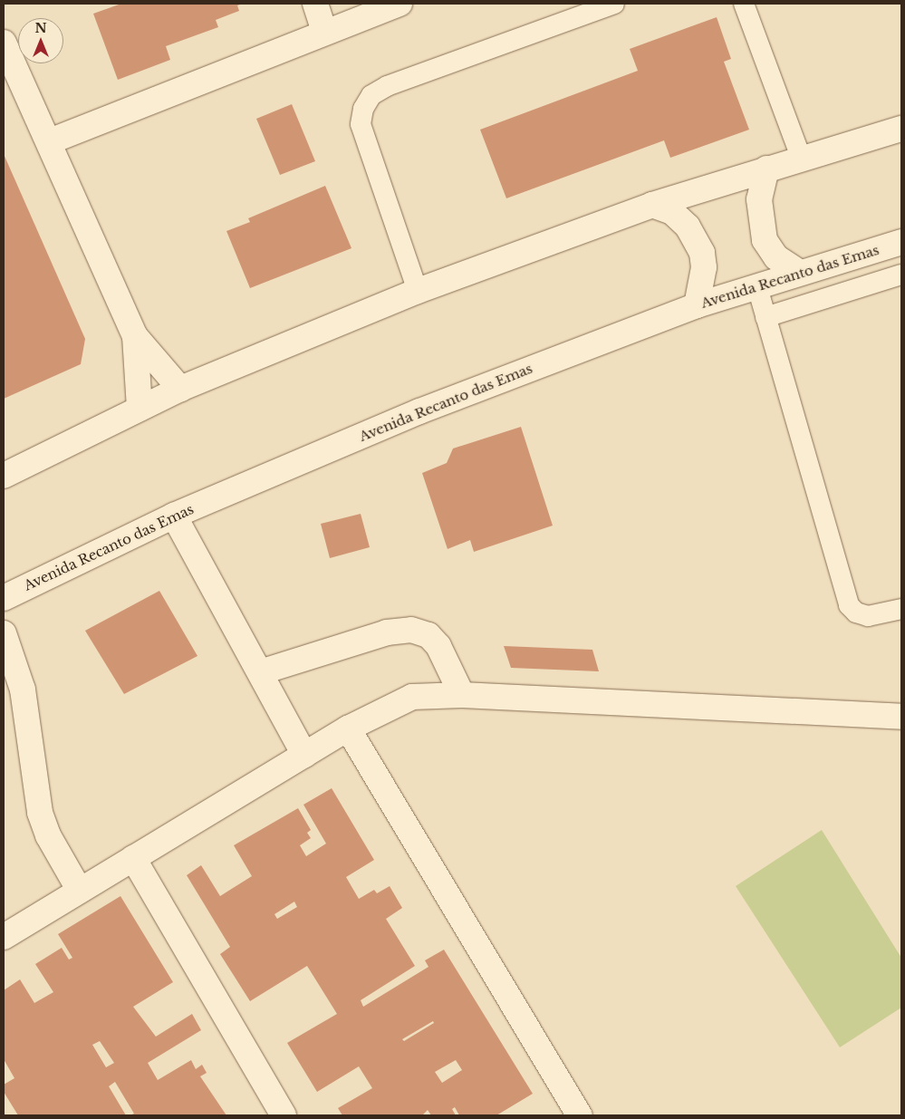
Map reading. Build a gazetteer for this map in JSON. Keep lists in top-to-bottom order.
{
  "streets": {
    "street": ["Avenida Recanto das Emas"]
  },
  "north": "top"
}
